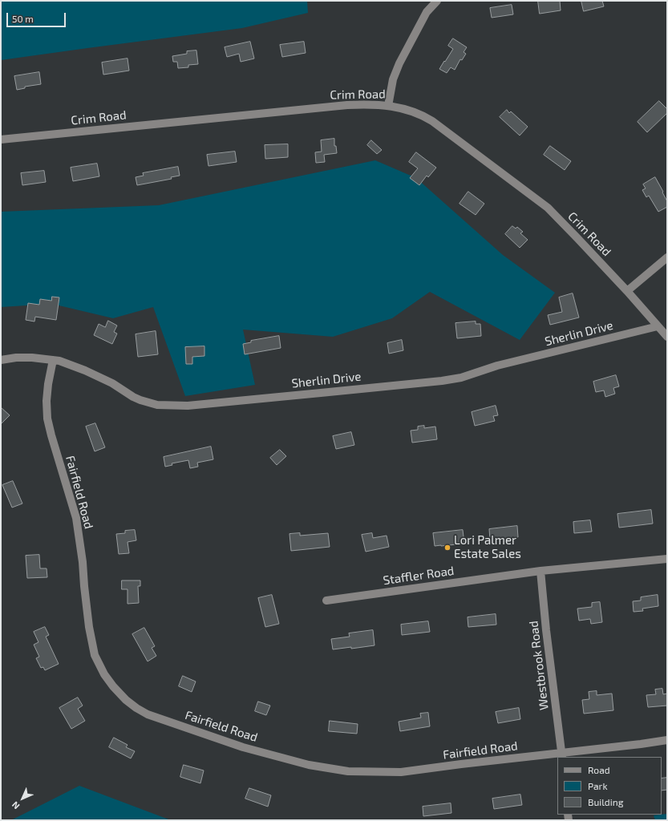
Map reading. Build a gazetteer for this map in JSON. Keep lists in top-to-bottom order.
{
  "streets": {
    "street": [
      "Crim Road",
      "Sherlin Drive",
      "Fairfield Road",
      "Staffler Road",
      "Westbrook Road"
    ]
  },
  "crossings": [
    ["Crim Road", "Sherlin Drive"],
    ["Sherlin Drive", "Fairfield Road"],
    ["Fairfield Road", "Westbrook Road"],
    ["Staffler Road", "Westbrook Road"]
  ],
  "places": ["Lori Palmer Estate Sales"],
  "legend": ["Road", "Park", "Building"],
  "scale_bar": "50 m",
  "north": "bottom left"
}
